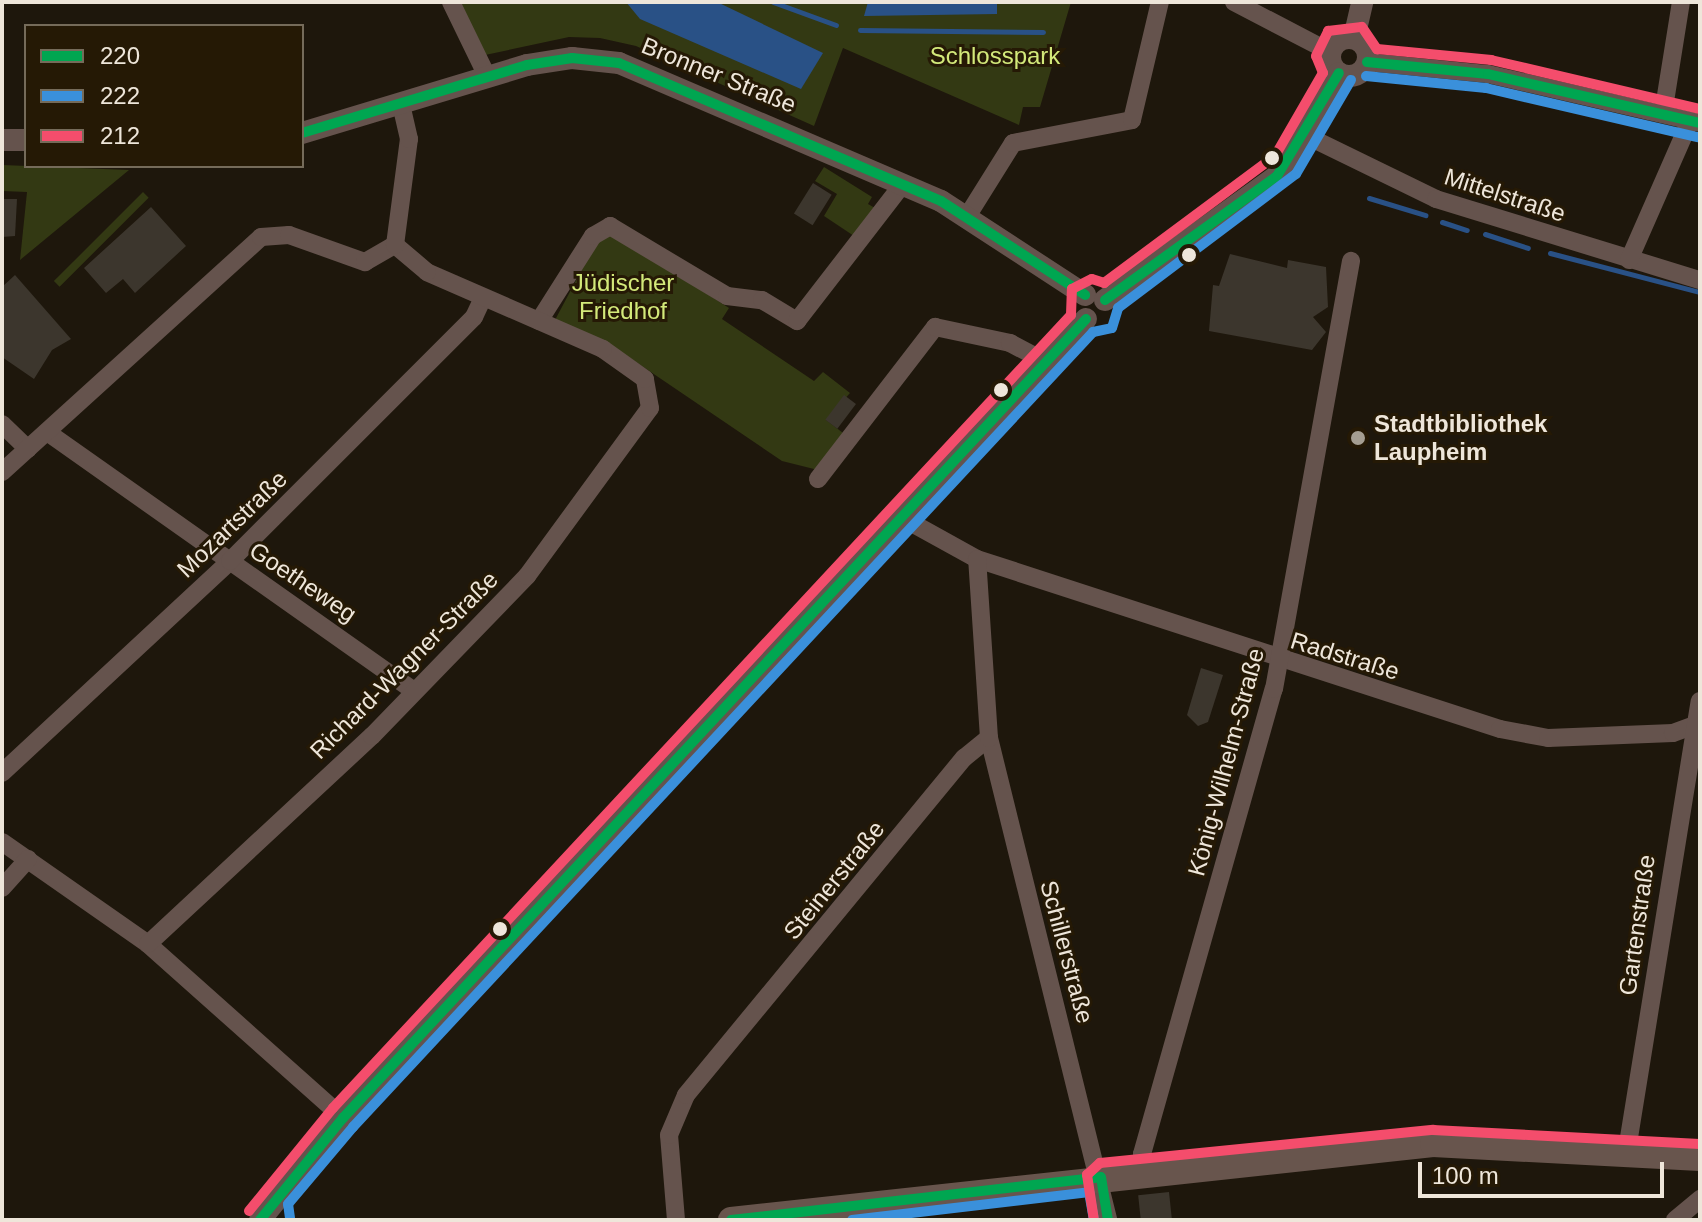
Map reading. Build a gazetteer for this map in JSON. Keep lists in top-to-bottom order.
{
  "streets": {
    "street": [
      "Bronner Straße",
      "Mittelstraße",
      "Mozartstraße",
      "Goetheweg",
      "Radstraße",
      "Richard-Wagner-Straße",
      "König-Wilhelm-Straße",
      "Steinerstraße",
      "Gartenstraße",
      "Schillerstraße"
    ]
  },
  "crossings": [
    ["Mozartstraße", "Goetheweg"],
    ["Goetheweg", "Richard-Wagner-Straße"],
    ["Radstraße", "König-Wilhelm-Straße"],
    ["Radstraße", "Gartenstraße"],
    ["Steinerstraße", "Schillerstraße"]
  ],
  "parks": ["Schlosspark", "Jüdischer Friedhof"],
  "places": ["Stadtbibliothek Laupheim"],
  "lines": ["transit line 212", "transit line 220", "transit line 222"],
  "legend": ["220", "222", "212"],
  "scale_bar": "100 m"
}
